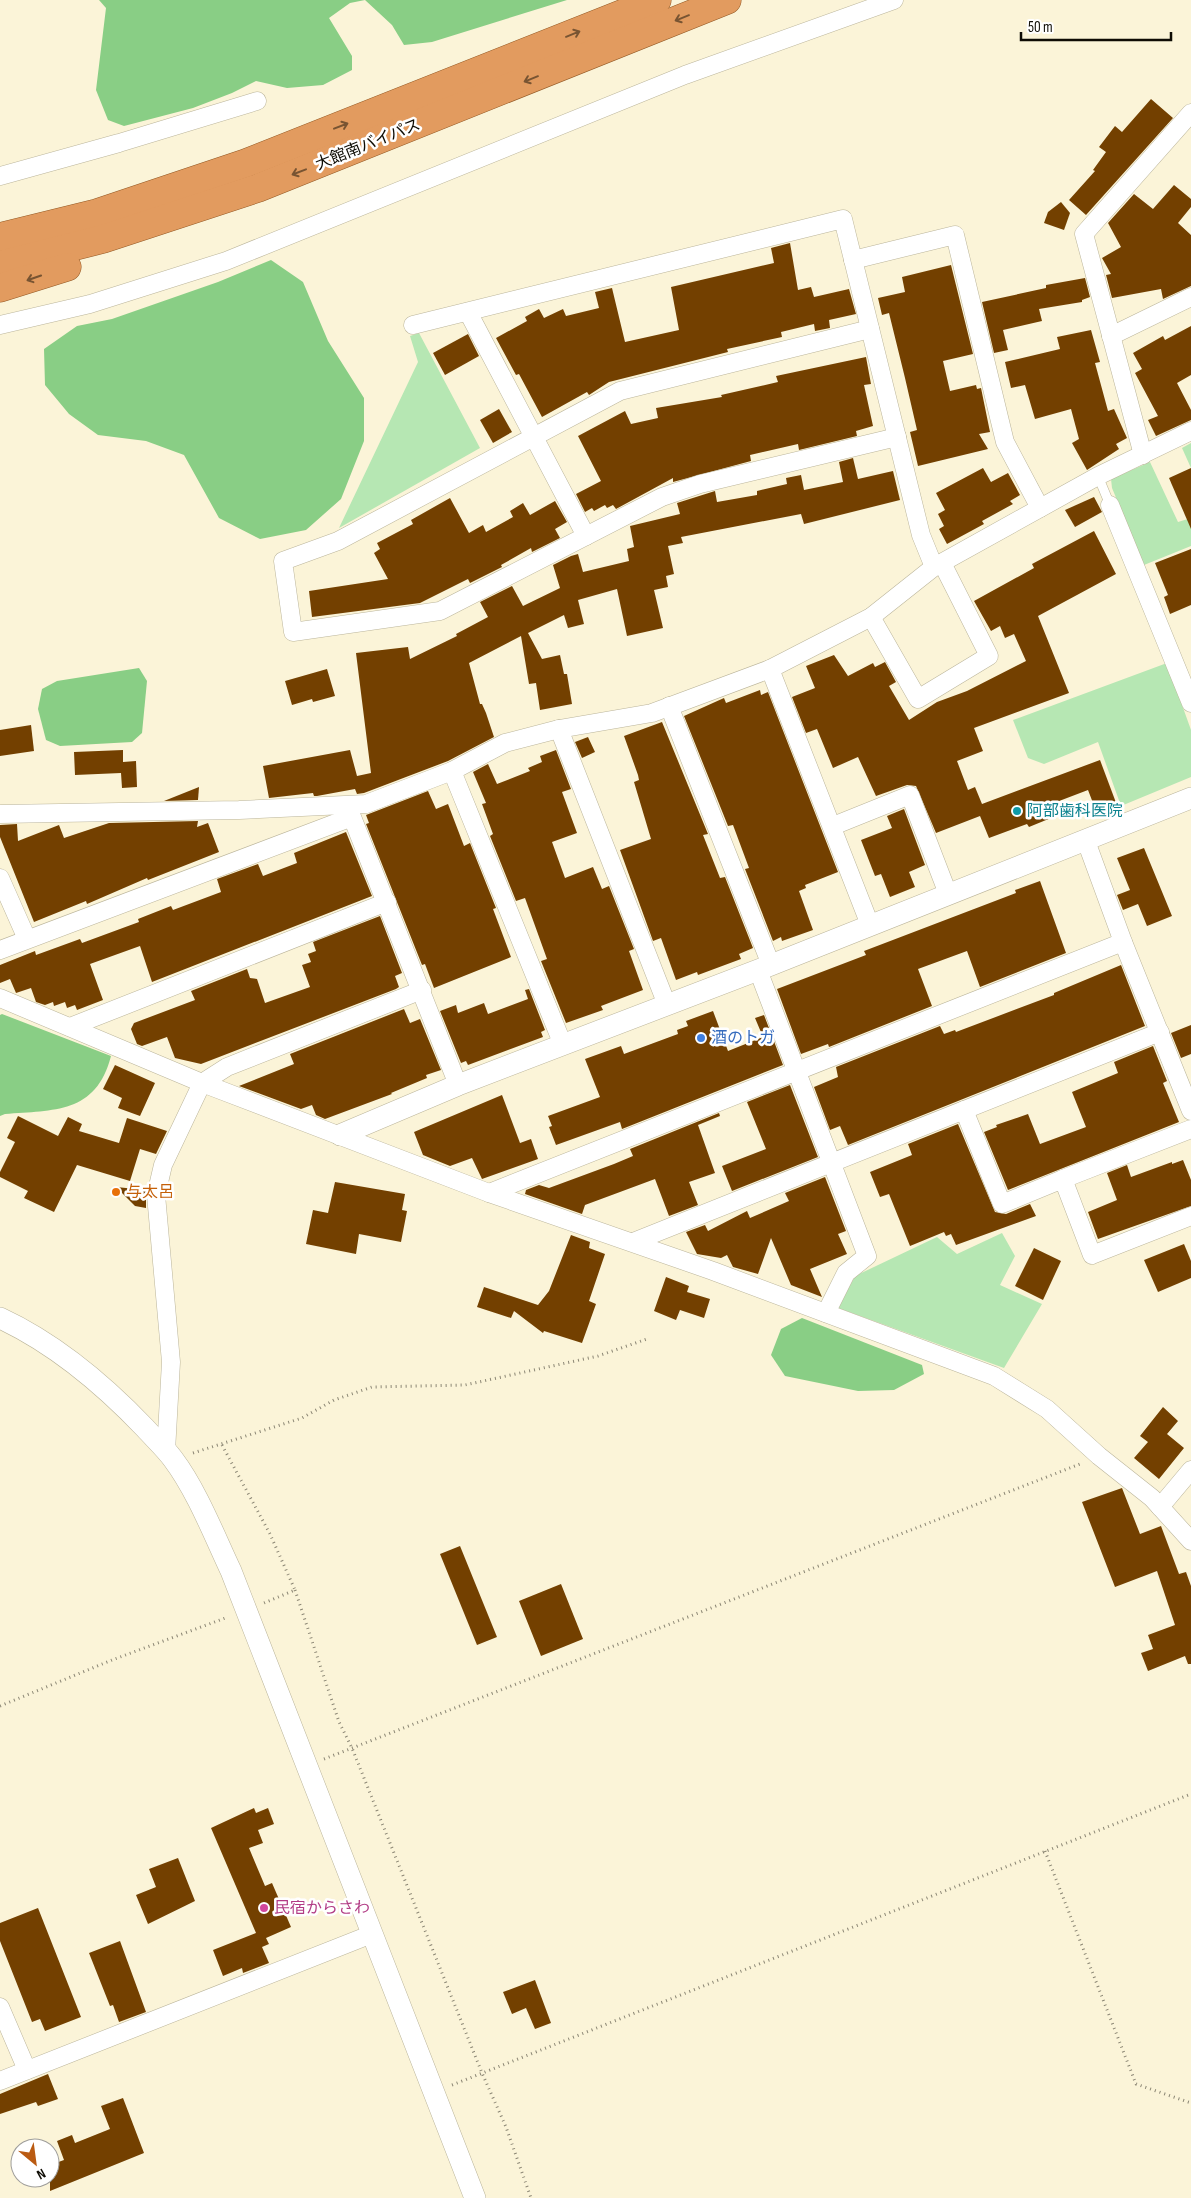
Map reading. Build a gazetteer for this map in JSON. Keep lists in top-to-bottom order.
{
  "streets": {
    "highway": ["大館南バイパス"]
  },
  "places": [
    "阿部歯科医院",
    "酒のトガ",
    "与太呂",
    "民宿からさわ"
  ],
  "scale_bar": "50 m",
  "north": "bottom right"
}
